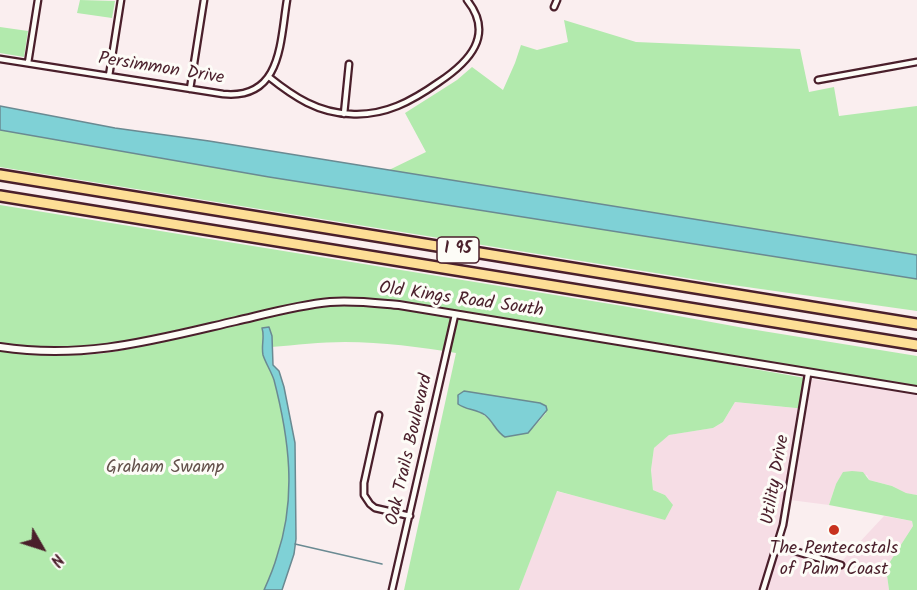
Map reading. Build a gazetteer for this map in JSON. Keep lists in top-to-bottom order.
{
  "streets": {
    "highway": ["I 95"],
    "street": [
      "Persimmon Drive",
      "Old Kings Road South",
      "Oak Trails Boulevard",
      "Utility Drive"
    ]
  },
  "crossings": [
    ["Old Kings Road South", "Oak Trails Boulevard"],
    ["Old Kings Road South", "Utility Drive"]
  ],
  "parks": ["Graham Swamp"],
  "places": ["The Pentecostals of Palm Coast"],
  "north": "bottom right"
}
